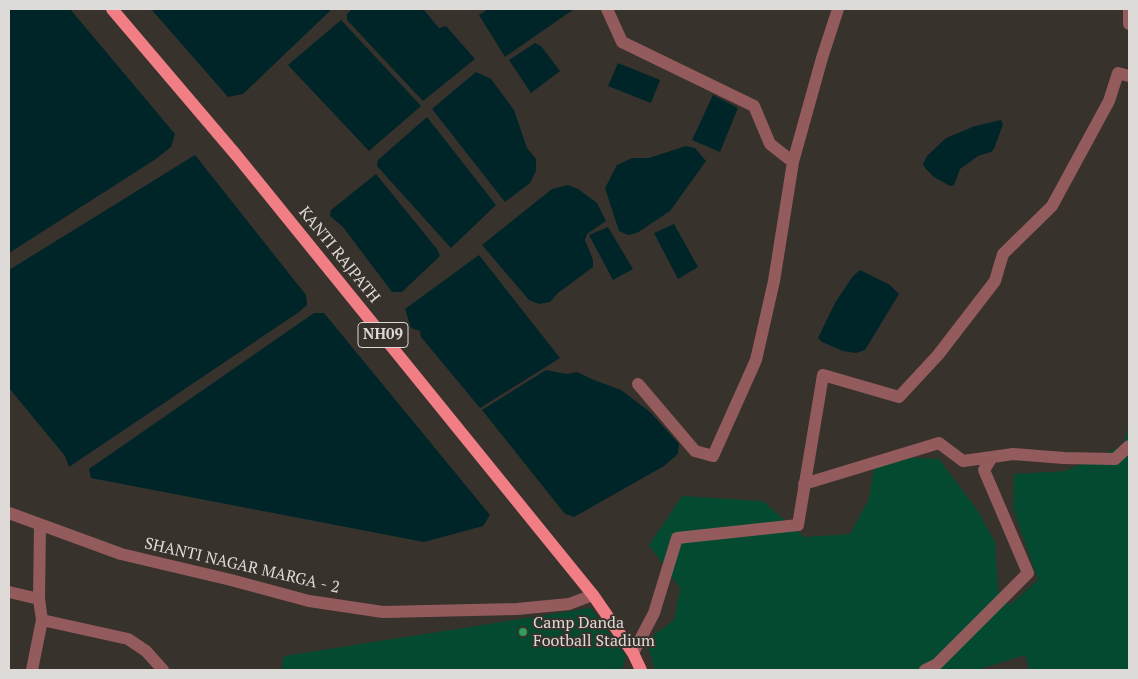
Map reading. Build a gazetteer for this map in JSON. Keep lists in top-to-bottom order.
{
  "streets": {
    "main road": ["KANTI RAJPATH", "NH09"],
    "street": ["SHANTI NAGAR MARGA - 2"]
  },
  "crossings": [
    ["KANTI RAJPATH", "SHANTI NAGAR MARGA - 2"]
  ],
  "places": ["Camp Danda Football Stadium"]
}
